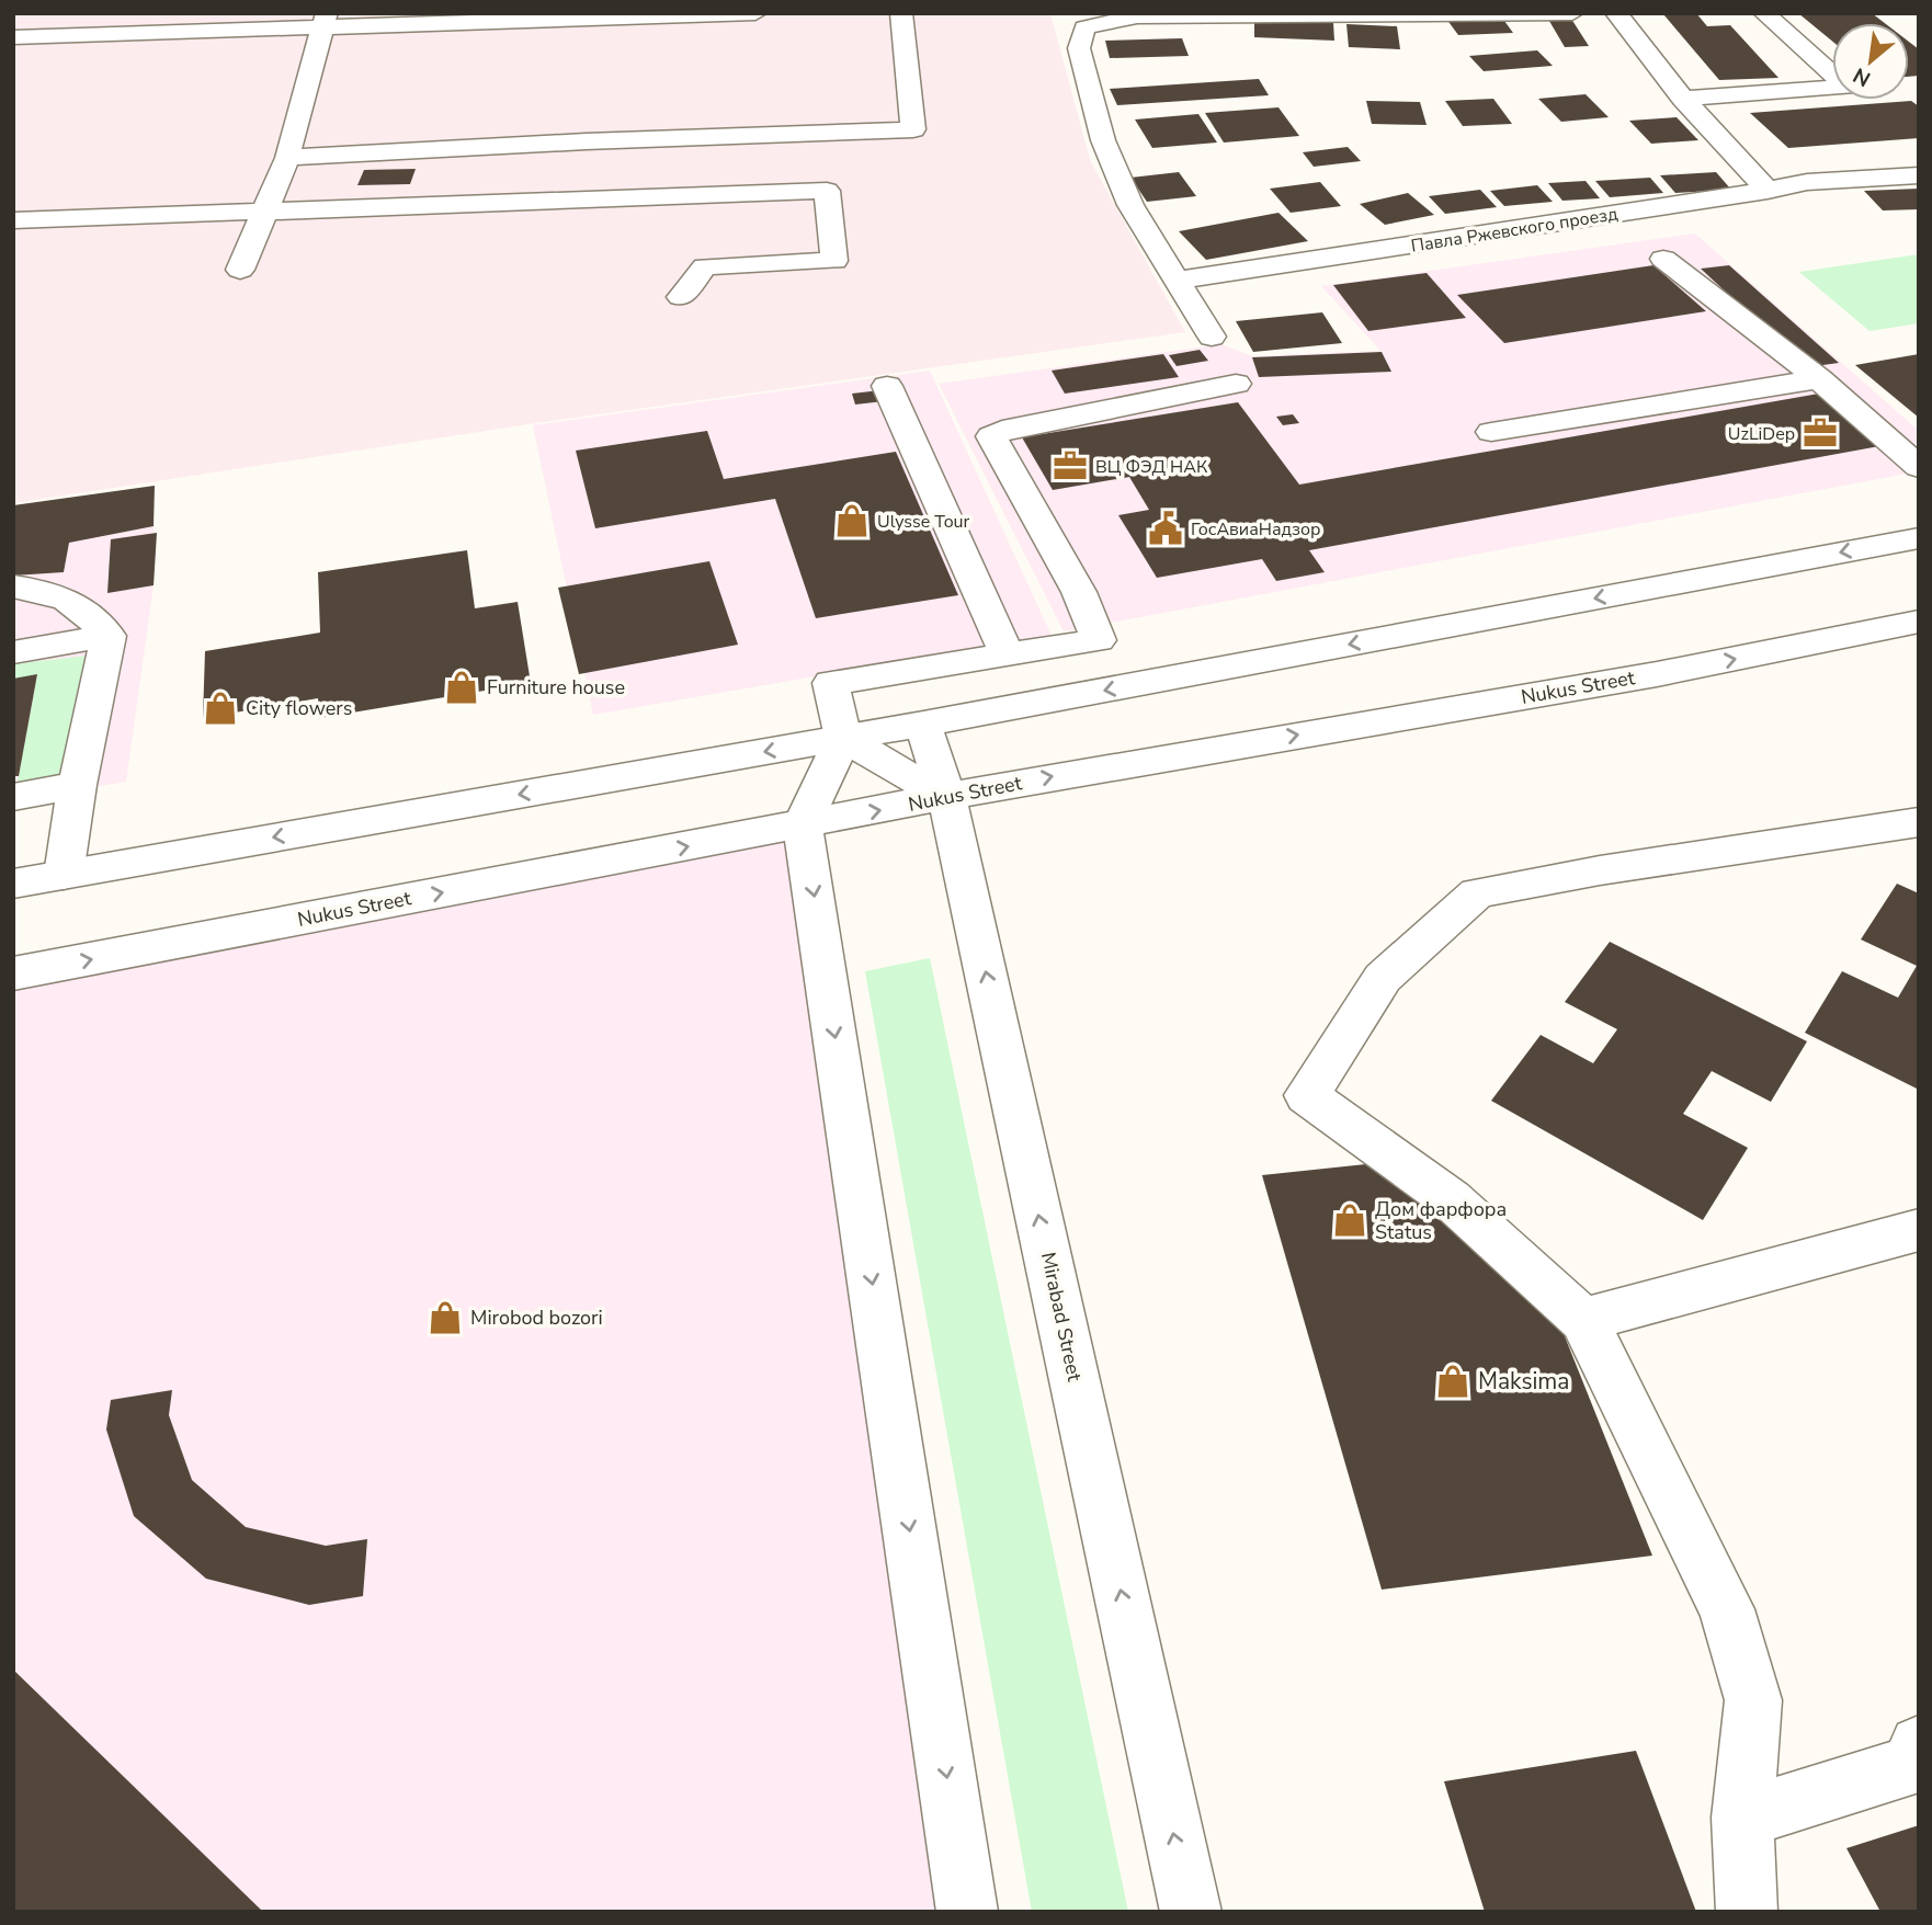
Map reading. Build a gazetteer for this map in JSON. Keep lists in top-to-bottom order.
{
  "streets": {
    "main road": ["Павла Ржевского проезд", "Nukus Street", "Mirabad Street"]
  },
  "crossings": [
    ["Nukus Street", "Mirabad Street"]
  ],
  "places": {
    "office": ["UzLiDep", "ВЦ ФЭД НАК"],
    "shop": [
      "Ulysse Tour",
      "Furniture house",
      "City flowers",
      "Дом фарфора Status",
      "Mirobod bozori",
      "Maksima"
    ],
    "public building": ["ГосАвиаНадзор"]
  },
  "north": "bottom left"
}
